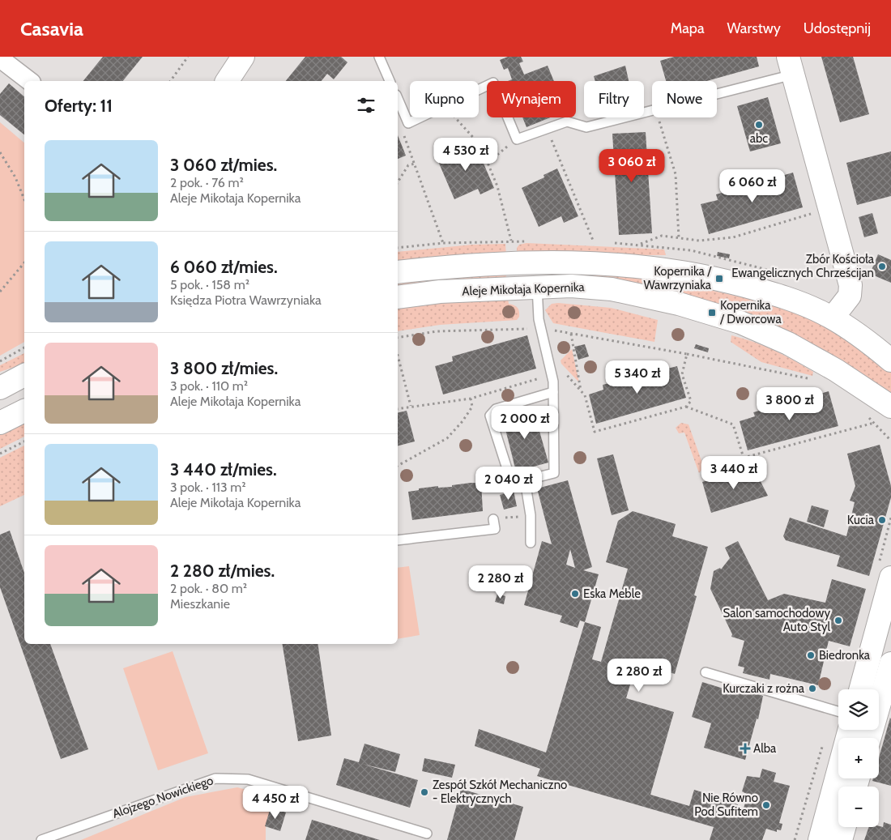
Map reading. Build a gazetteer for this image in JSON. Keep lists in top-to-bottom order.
{
  "streets": {
    "street": ["Aleje Mikołaja Kopernika"],
    "lane": ["Alojzego Nowickiego"]
  },
  "places": {
    "other": [
      "abc",
      "Zbór Kościoła Ewangelicznych Chrześcijan",
      "Kucia",
      "Eska Meble",
      "Salon samochodowy Auto Styl",
      "Biedronka",
      "Kurczaki z rożna",
      "Zespół Szkół Mechaniczno - Elektrycznych",
      "Nie Równo Pod Sufitem"
    ],
    "transit": ["Kopernika / Wawrzyniaka", "Kopernika / Dworcowa"],
    "health": ["Alba"]
  },
  "page": {
    "header": "Casavia",
    "nav": ["Mapa", "Warstwy", "Udostępnij"],
    "chip": [
      "Kupno",
      "Wynajem",
      "Filtry",
      "Nowe"
    ],
    "heading": "Oferty: 11",
    "list": [
      {
        "name": "3 060 zł/mies.",
        "note": "2 pok. · 76 m² · Aleje Mikołaja Kopernika"
      },
      {
        "name": "6 060 zł/mies.",
        "note": "5 pok. · 158 m² · Księdza Piotra Wawrzyniaka"
      },
      {
        "name": "3 800 zł/mies.",
        "note": "3 pok. · 110 m² · Aleje Mikołaja Kopernika"
      },
      {
        "name": "3 440 zł/mies.",
        "note": "3 pok. · 113 m² · Aleje Mikołaja Kopernika"
      },
      {
        "name": "2 280 zł/mies.",
        "note": "2 pok. · 80 m² · Mieszkanie"
      }
    ],
    "price": [
      "4 530 zł",
      "3 060 zł",
      "6 060 zł",
      "5 340 zł",
      "3 800 zł",
      "2 000 zł",
      "3 440 zł",
      "2 040 zł",
      "2 280 zł",
      "2 280 zł",
      "4 450 zł"
    ],
    "map_buttons": ["+", "−"]
  }
}
